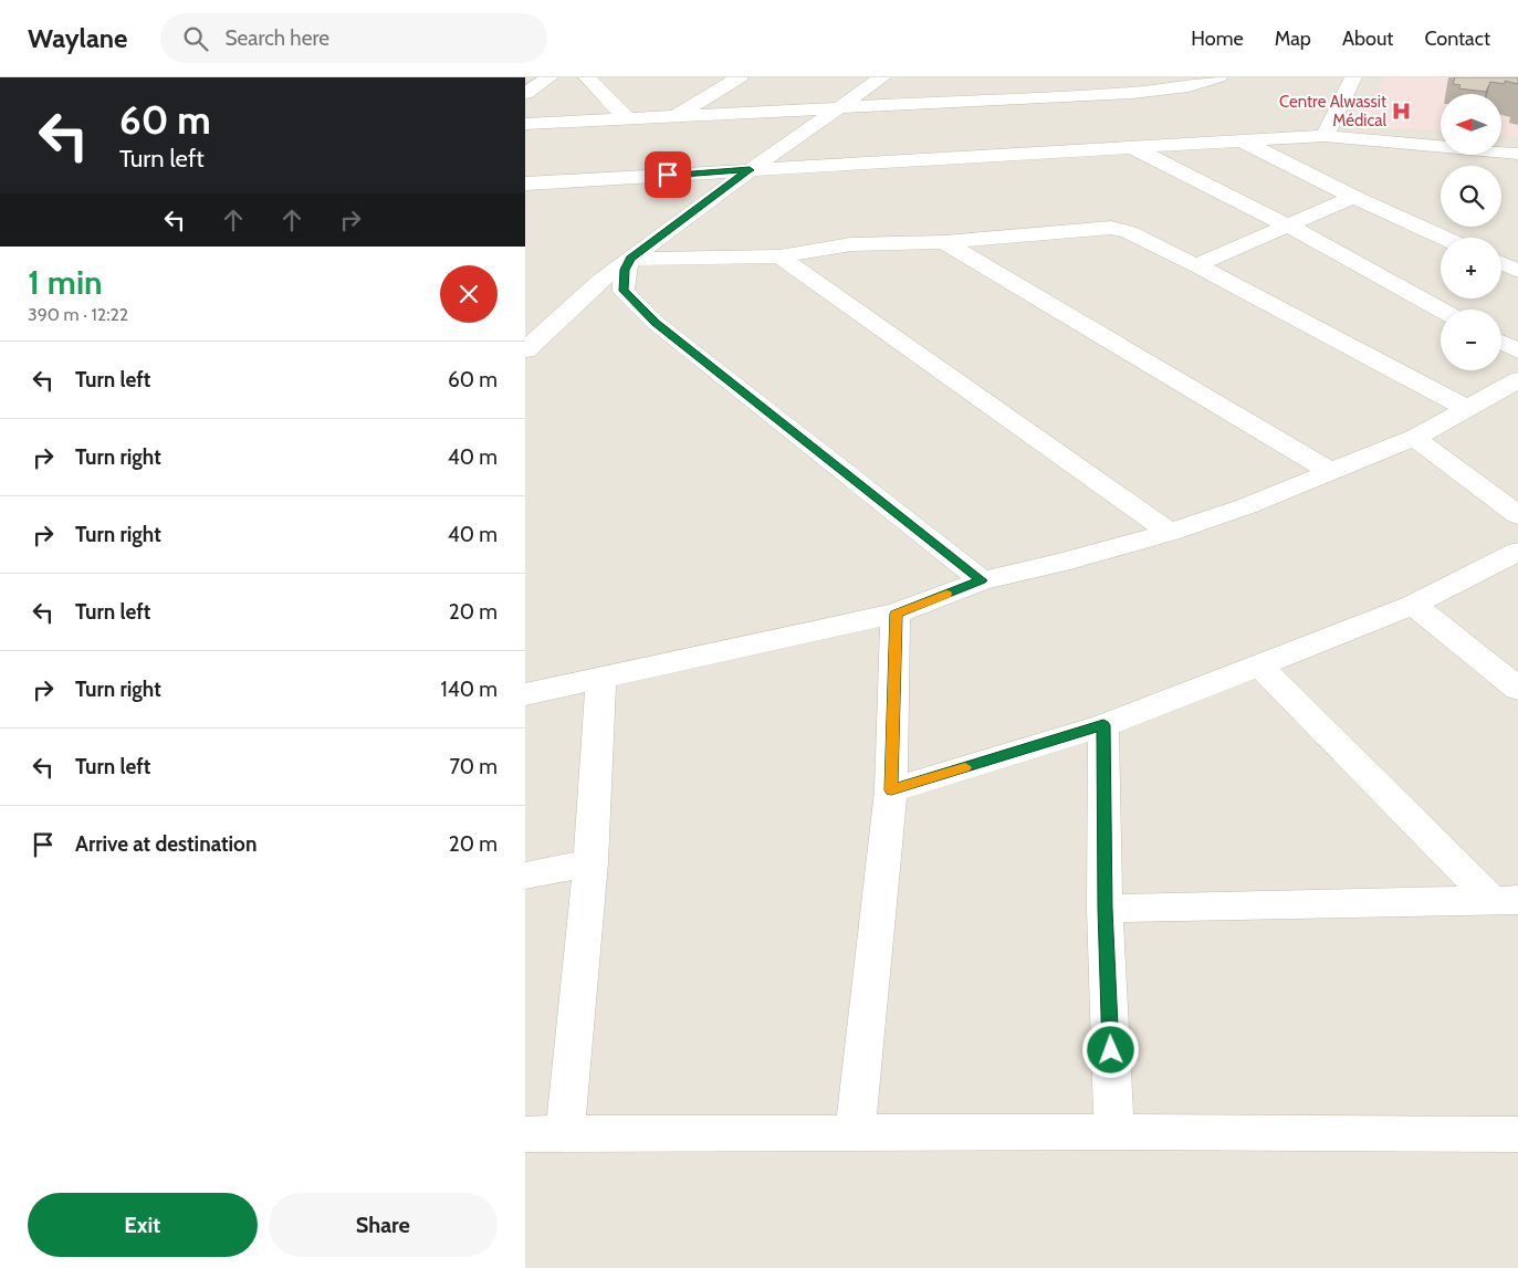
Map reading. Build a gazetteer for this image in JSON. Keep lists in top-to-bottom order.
{
  "places": {
    "hospital": ["Centre Alwassit Médical"]
  },
  "north": "left",
  "page": {
    "header": "Waylane",
    "search": "Search here",
    "nav": [
      "Home",
      "Map",
      "About",
      "Contact"
    ],
    "turn": ["60 m", "Turn left"],
    "map_buttons": ["+", "−"],
    "heading": ["1 min", "390 m · 12:22"],
    "list": [
      {
        "name": "Turn left",
        "value": "60 m"
      },
      {
        "name": "Turn right",
        "value": "40 m"
      },
      {
        "name": "Turn right",
        "value": "40 m"
      },
      {
        "name": "Turn left",
        "value": "20 m"
      },
      {
        "name": "Turn right",
        "value": "140 m"
      },
      {
        "name": "Turn left",
        "value": "70 m"
      },
      {
        "name": "Arrive at destination",
        "value": "20 m"
      }
    ],
    "buttons": ["Exit", "Share"]
  }
}
